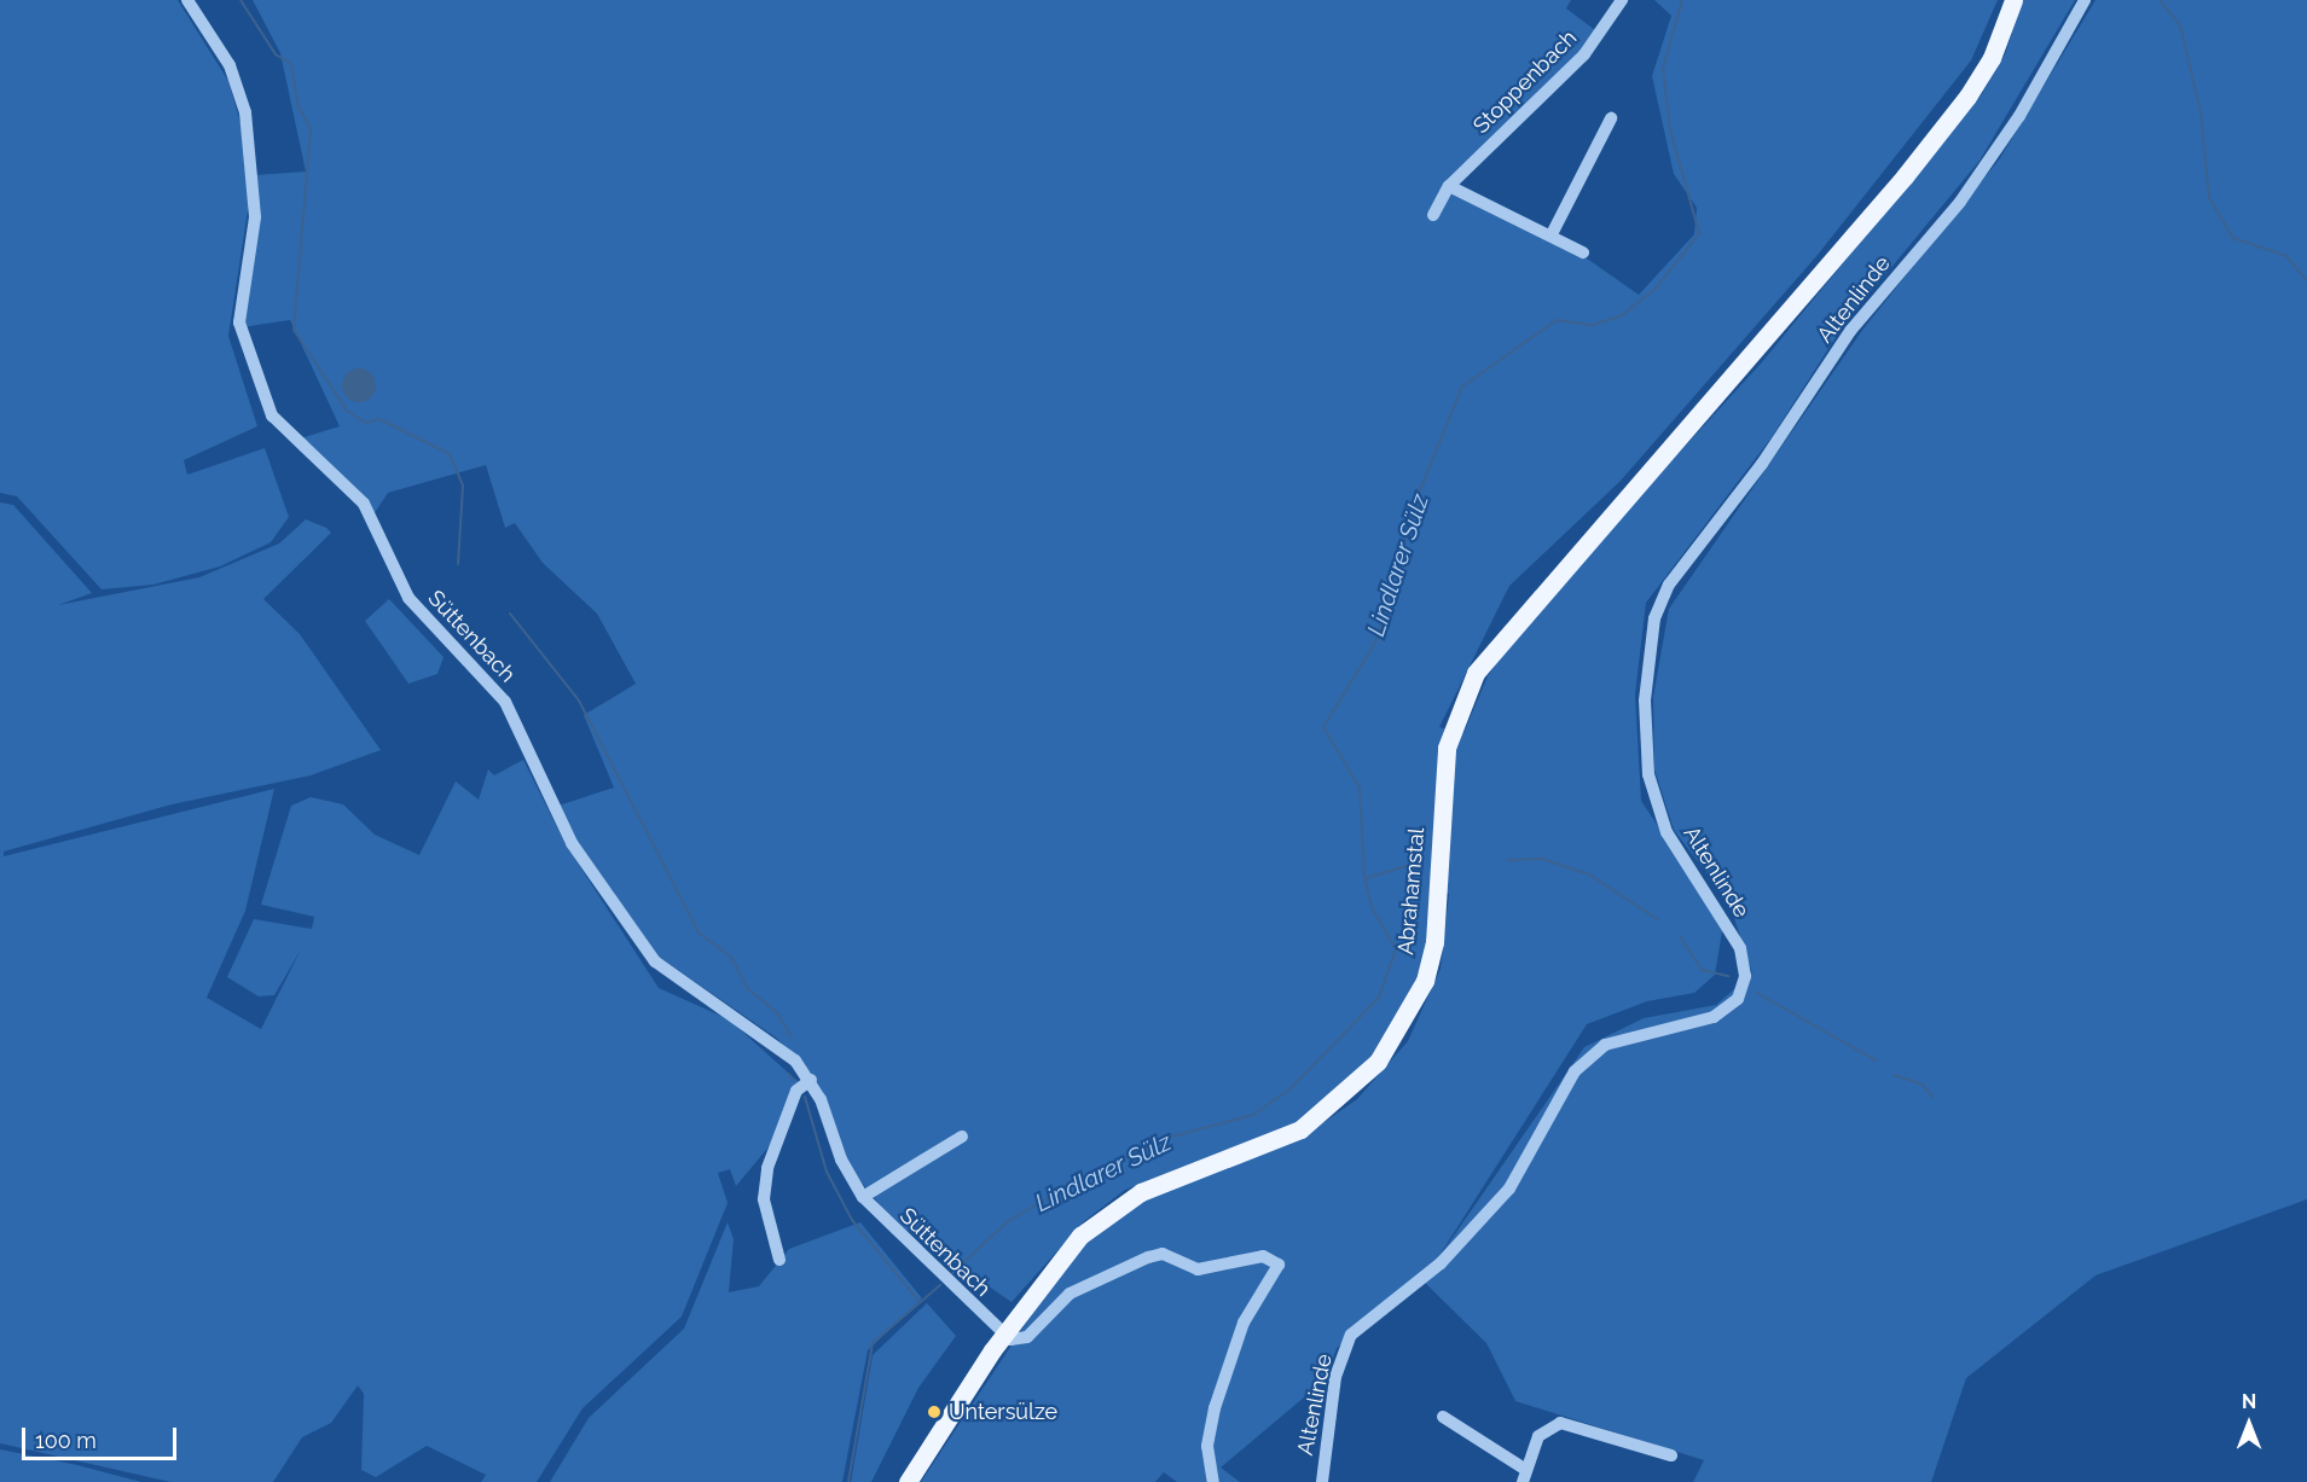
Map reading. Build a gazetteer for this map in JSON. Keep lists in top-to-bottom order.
{
  "streets": {
    "main road": ["Abrahamstal"],
    "street": ["Stoppenbach", "Altenlinde", "Süttenbach"]
  },
  "crossings": [
    ["Süttenbach", "Abrahamstal"]
  ],
  "water": ["Lindlarer Sülz"],
  "places": ["Untersülze"],
  "scale_bar": "100 m",
  "north": "top"
}
